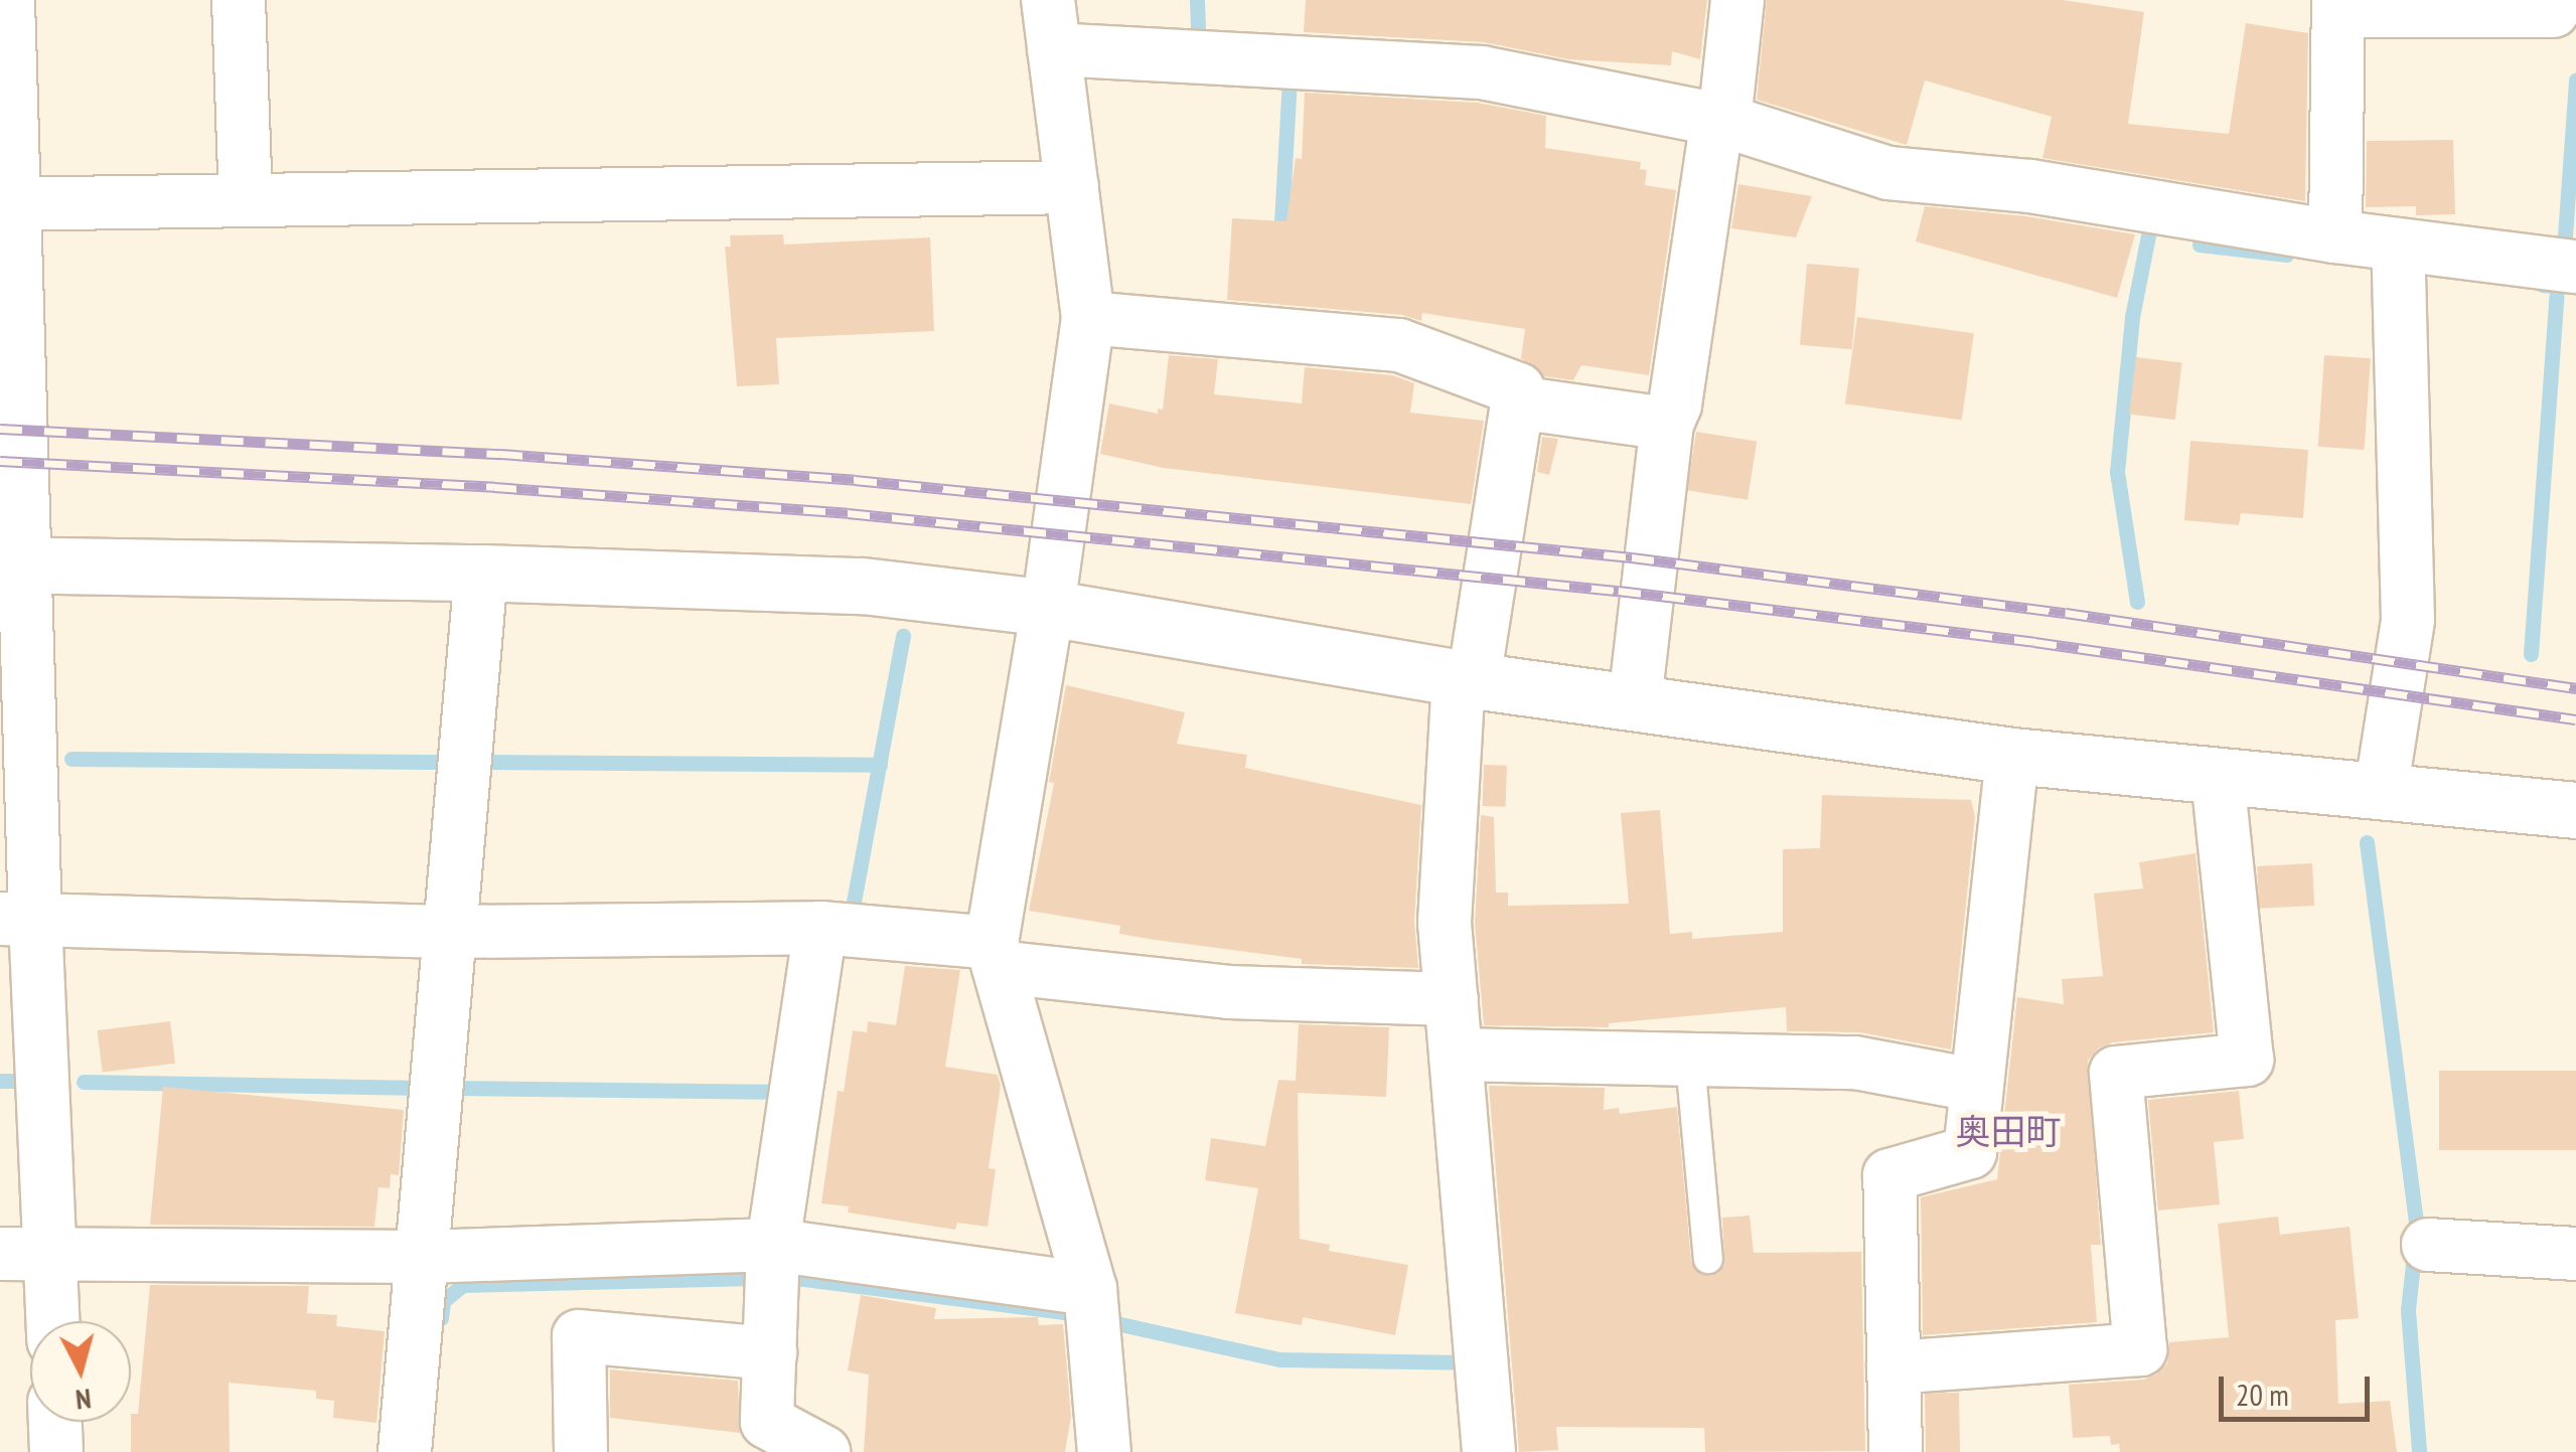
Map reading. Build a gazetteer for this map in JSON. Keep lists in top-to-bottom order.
{
  "districts": ["奥田町"],
  "scale_bar": "20 m",
  "north": "bottom"
}
